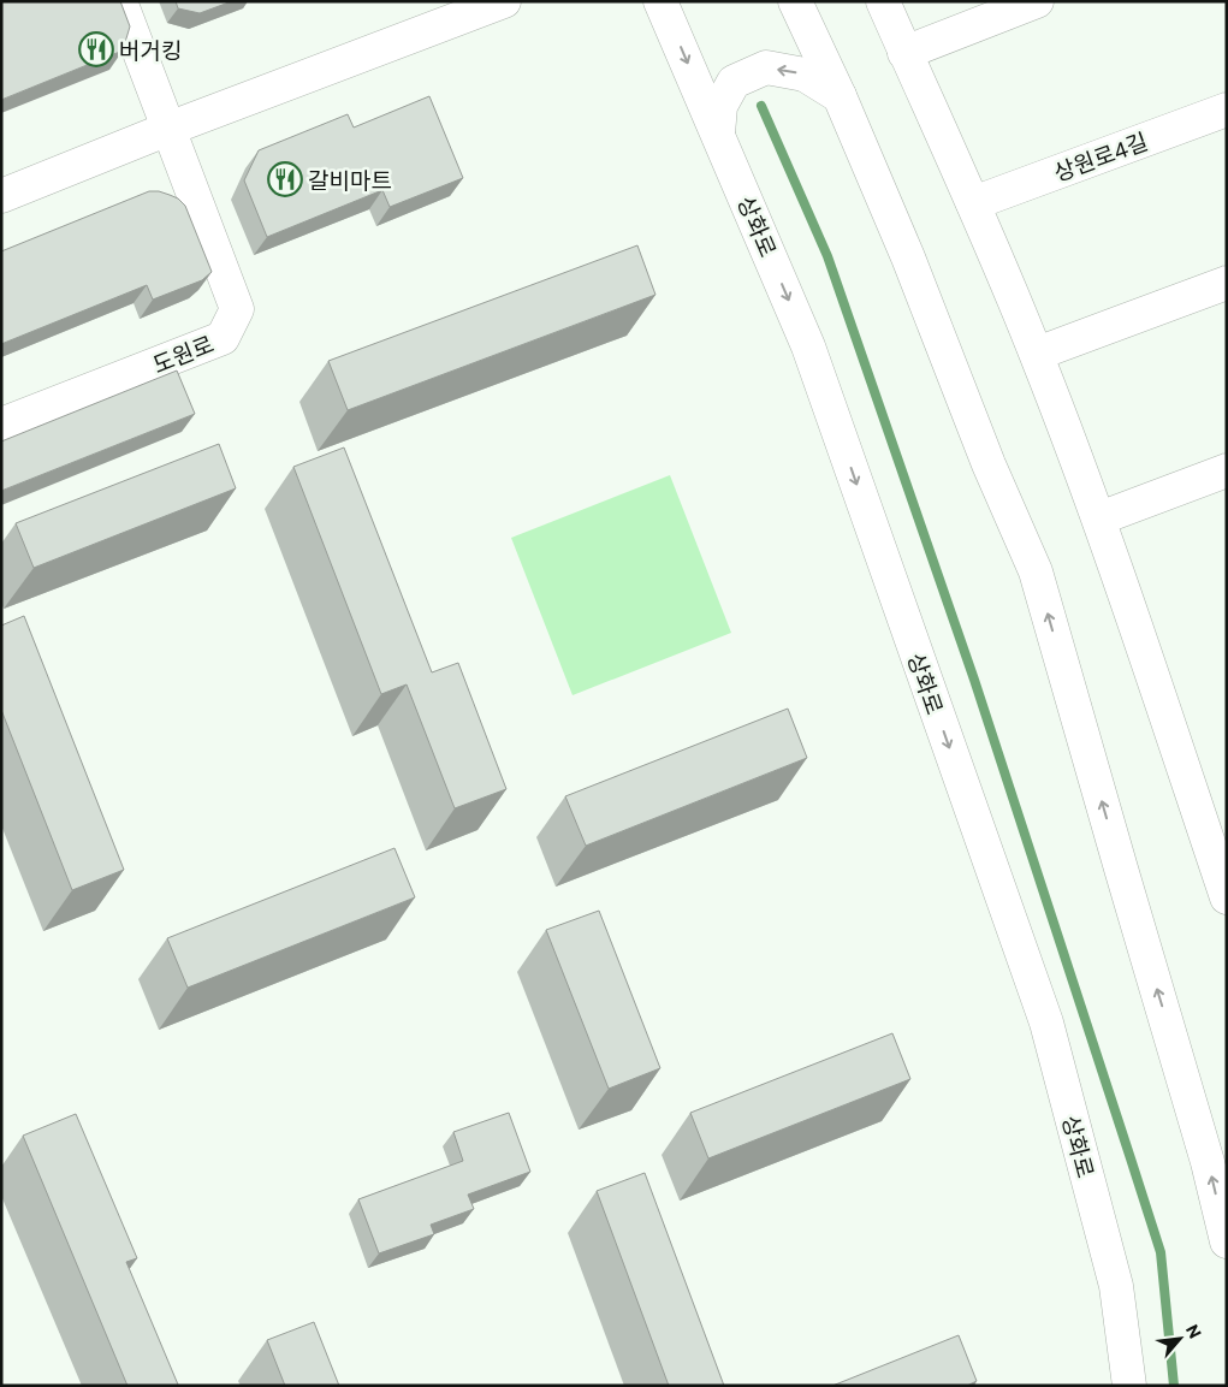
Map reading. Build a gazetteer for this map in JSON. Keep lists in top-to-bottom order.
{
  "streets": {
    "main road": ["상원로4길", "상화로", "도원로"]
  },
  "places": {
    "restaurant": ["버거킹", "갈비마트"]
  },
  "north": "top right"
}
